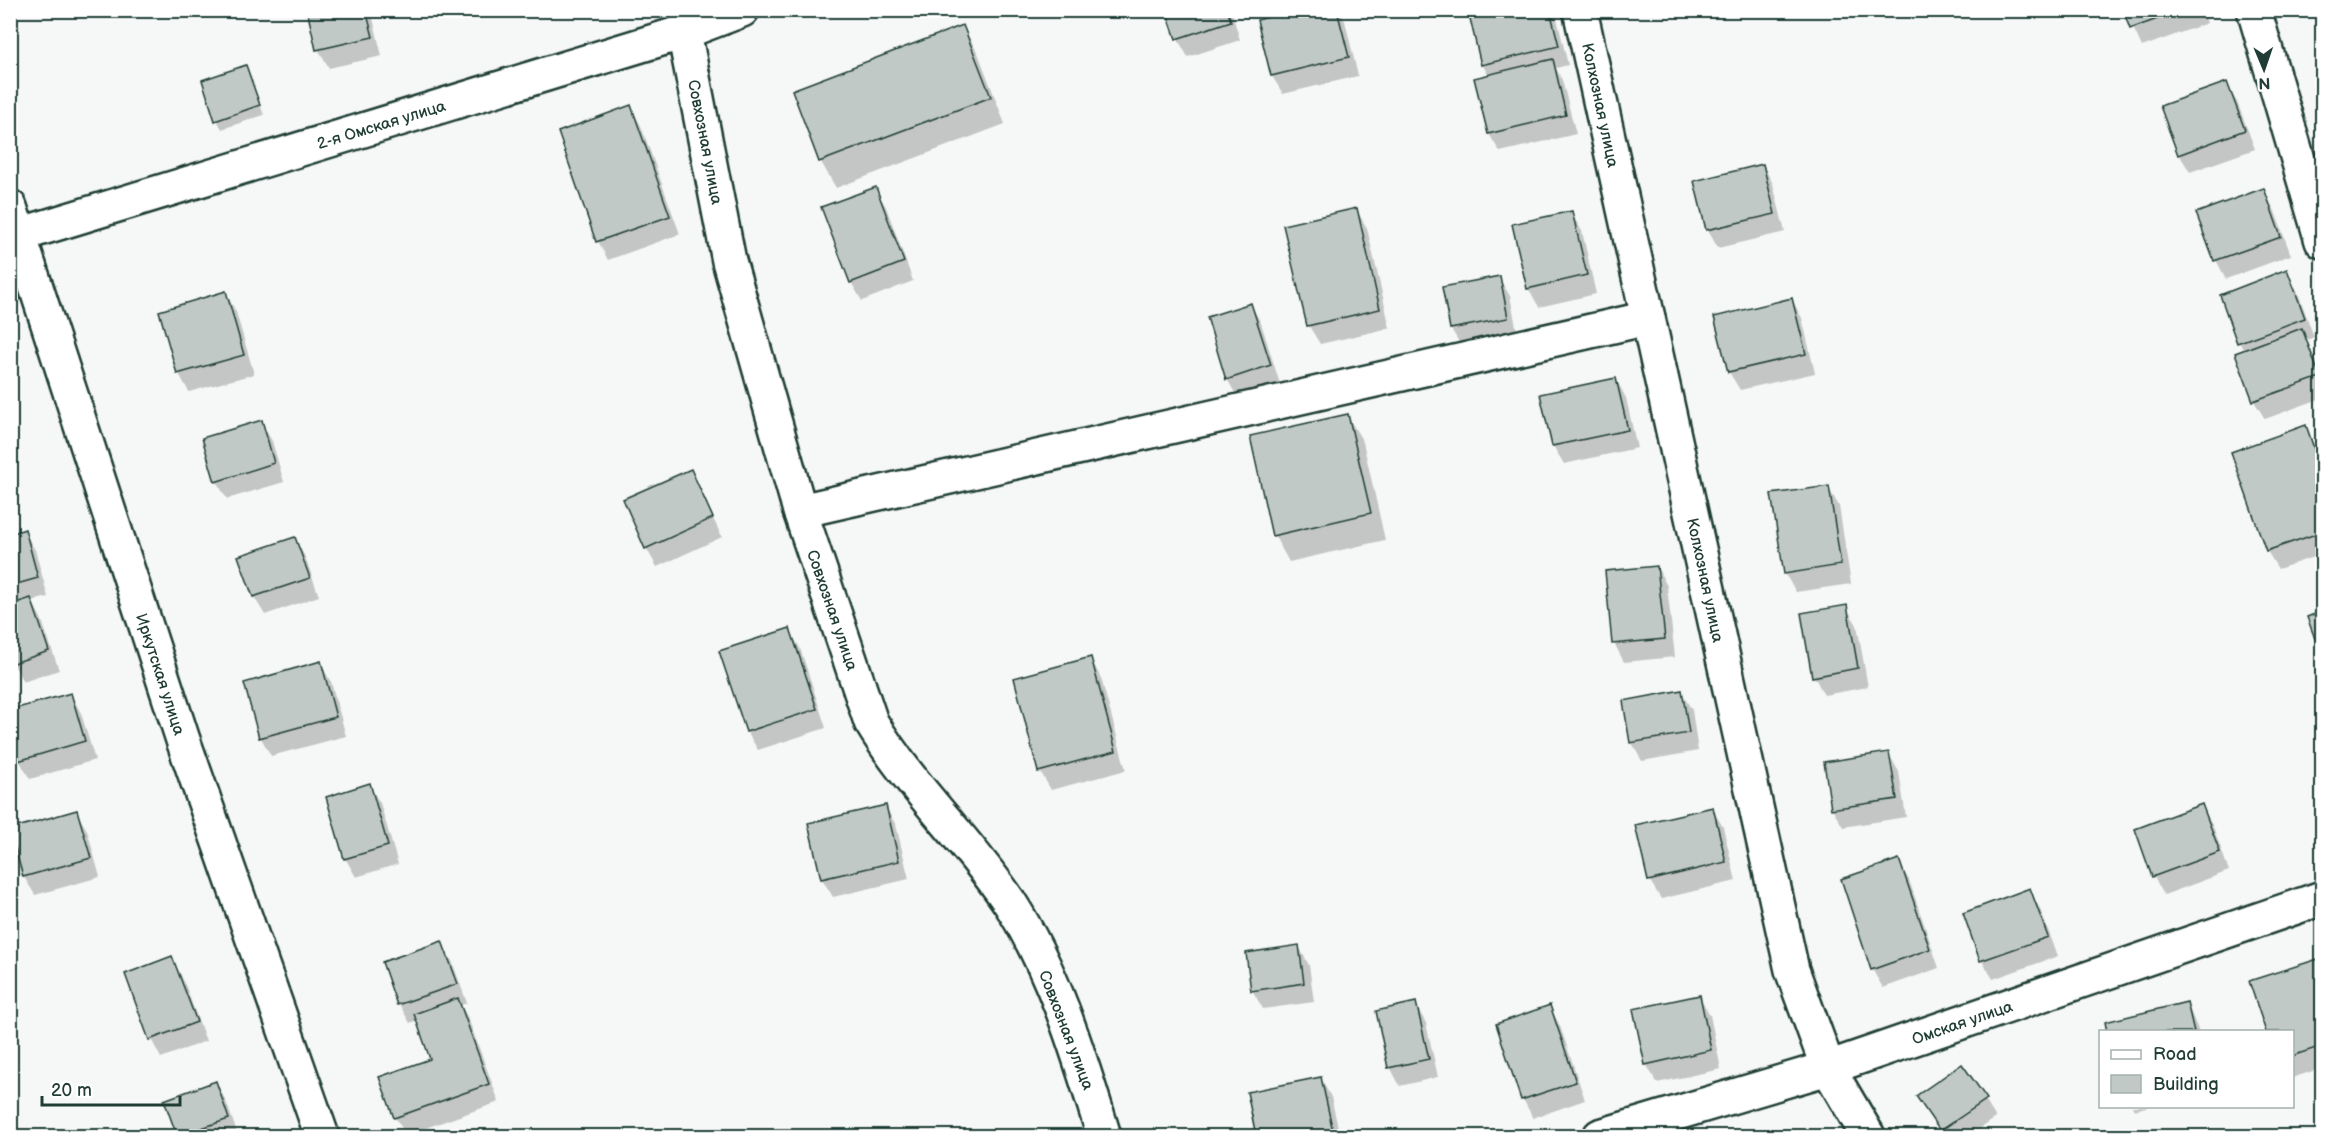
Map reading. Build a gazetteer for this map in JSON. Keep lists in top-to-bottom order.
{
  "streets": {
    "street": [
      "Колхозная улица",
      "2-я Омская улица",
      "Совхозная улица",
      "Иркутская улица",
      "Омская улица"
    ]
  },
  "crossings": [
    ["Колхозная улица", "Омская улица"],
    ["2-я Омская улица", "Совхозная улица"],
    ["2-я Омская улица", "Иркутская улица"]
  ],
  "legend": ["Road", "Building"],
  "scale_bar": "20 m",
  "north": "bottom"
}
